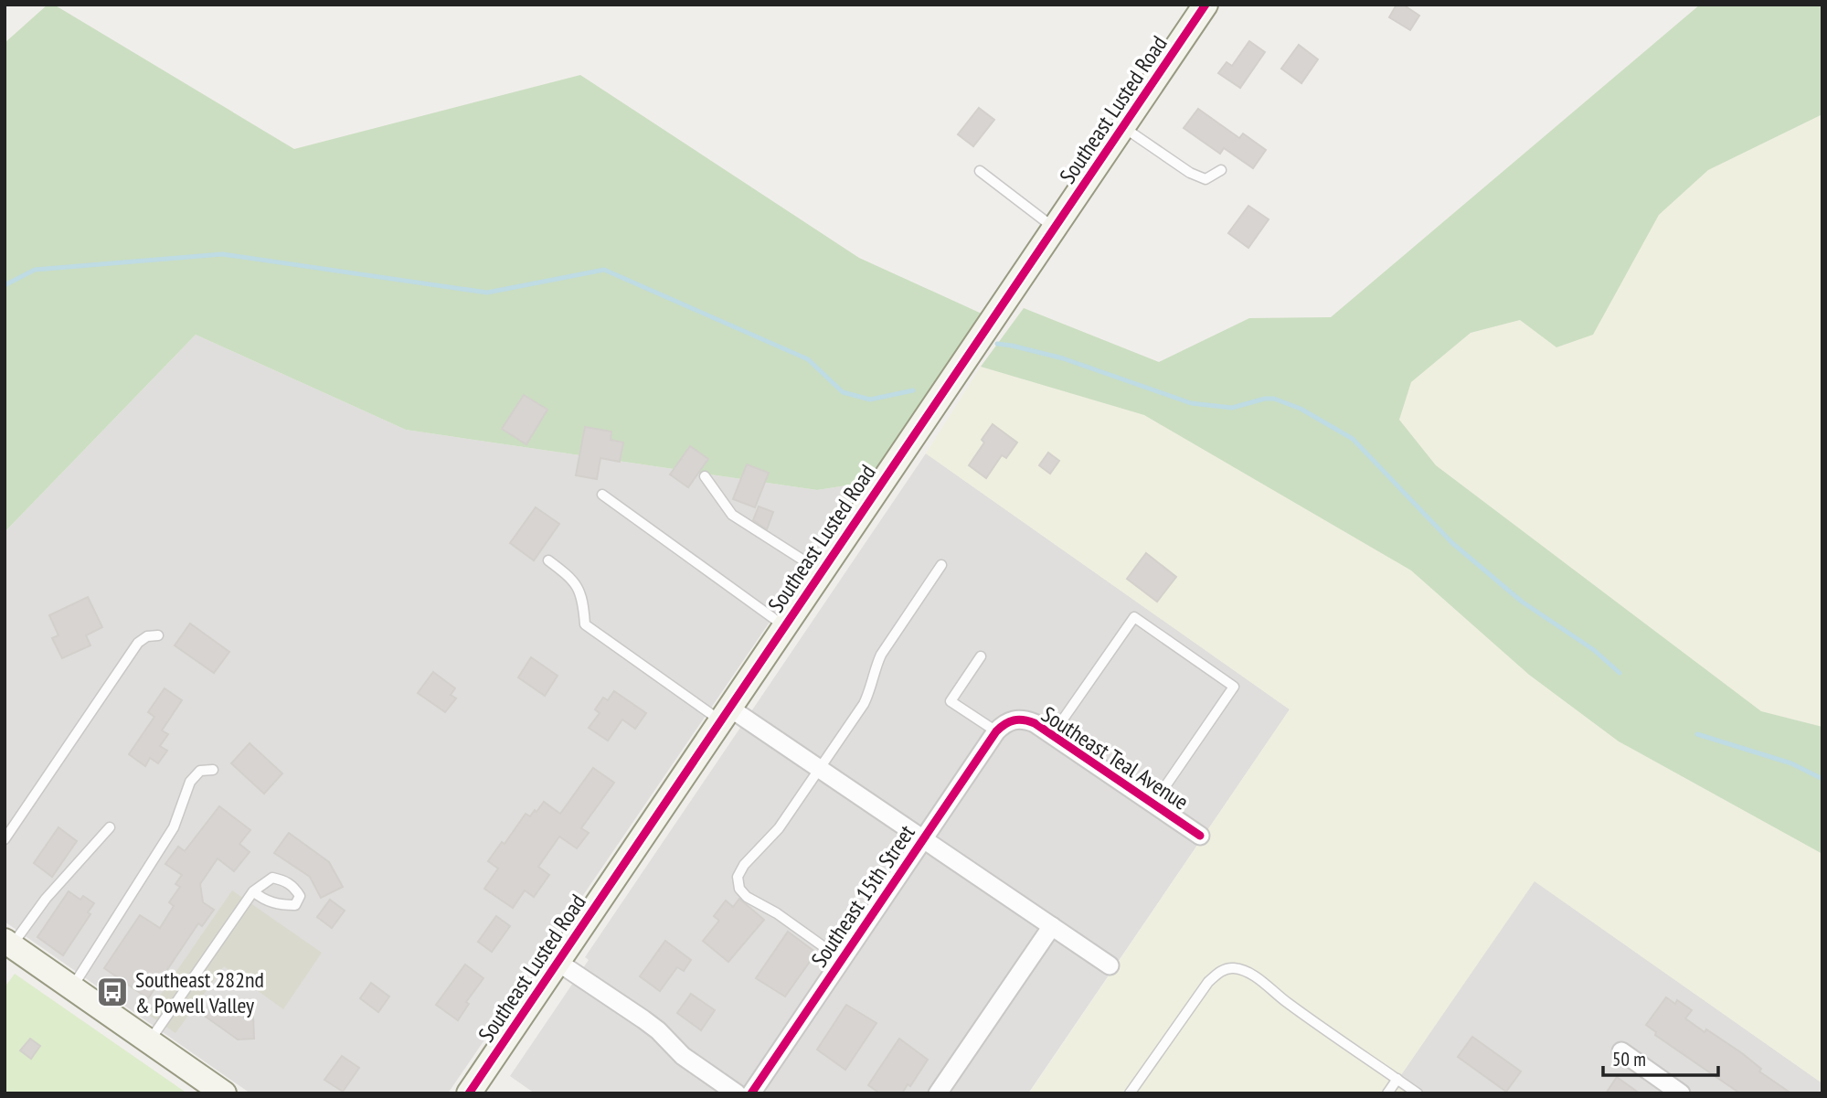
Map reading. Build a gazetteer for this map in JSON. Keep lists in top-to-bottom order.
{
  "streets": {
    "main road": ["Southeast Lusted Road"],
    "street": ["Southeast Teal Avenue", "Southeast 15th Street"]
  },
  "crossings": [
    ["Southeast Teal Avenue", "Southeast 15th Street"]
  ],
  "places": {
    "bus stop": ["Southeast 282nd & Powell Valley"]
  },
  "scale_bar": "50 m"
}
